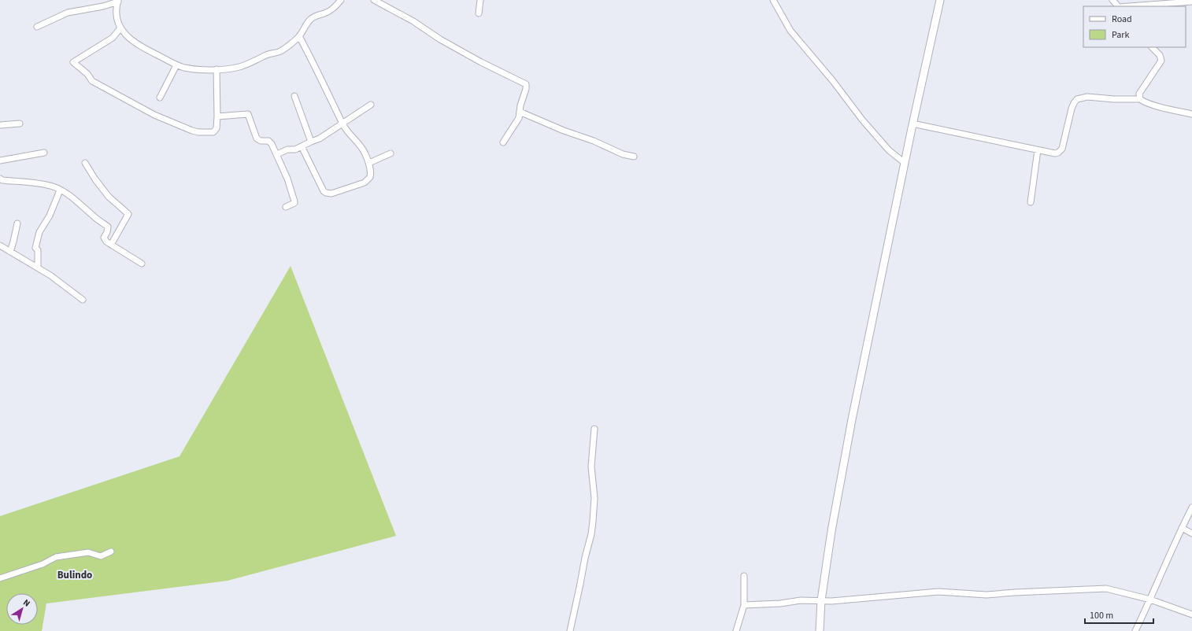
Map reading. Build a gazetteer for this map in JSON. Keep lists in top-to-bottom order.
{
  "districts": ["Bulindo"],
  "legend": ["Road", "Park"],
  "scale_bar": "100 m",
  "north": "top right"
}
